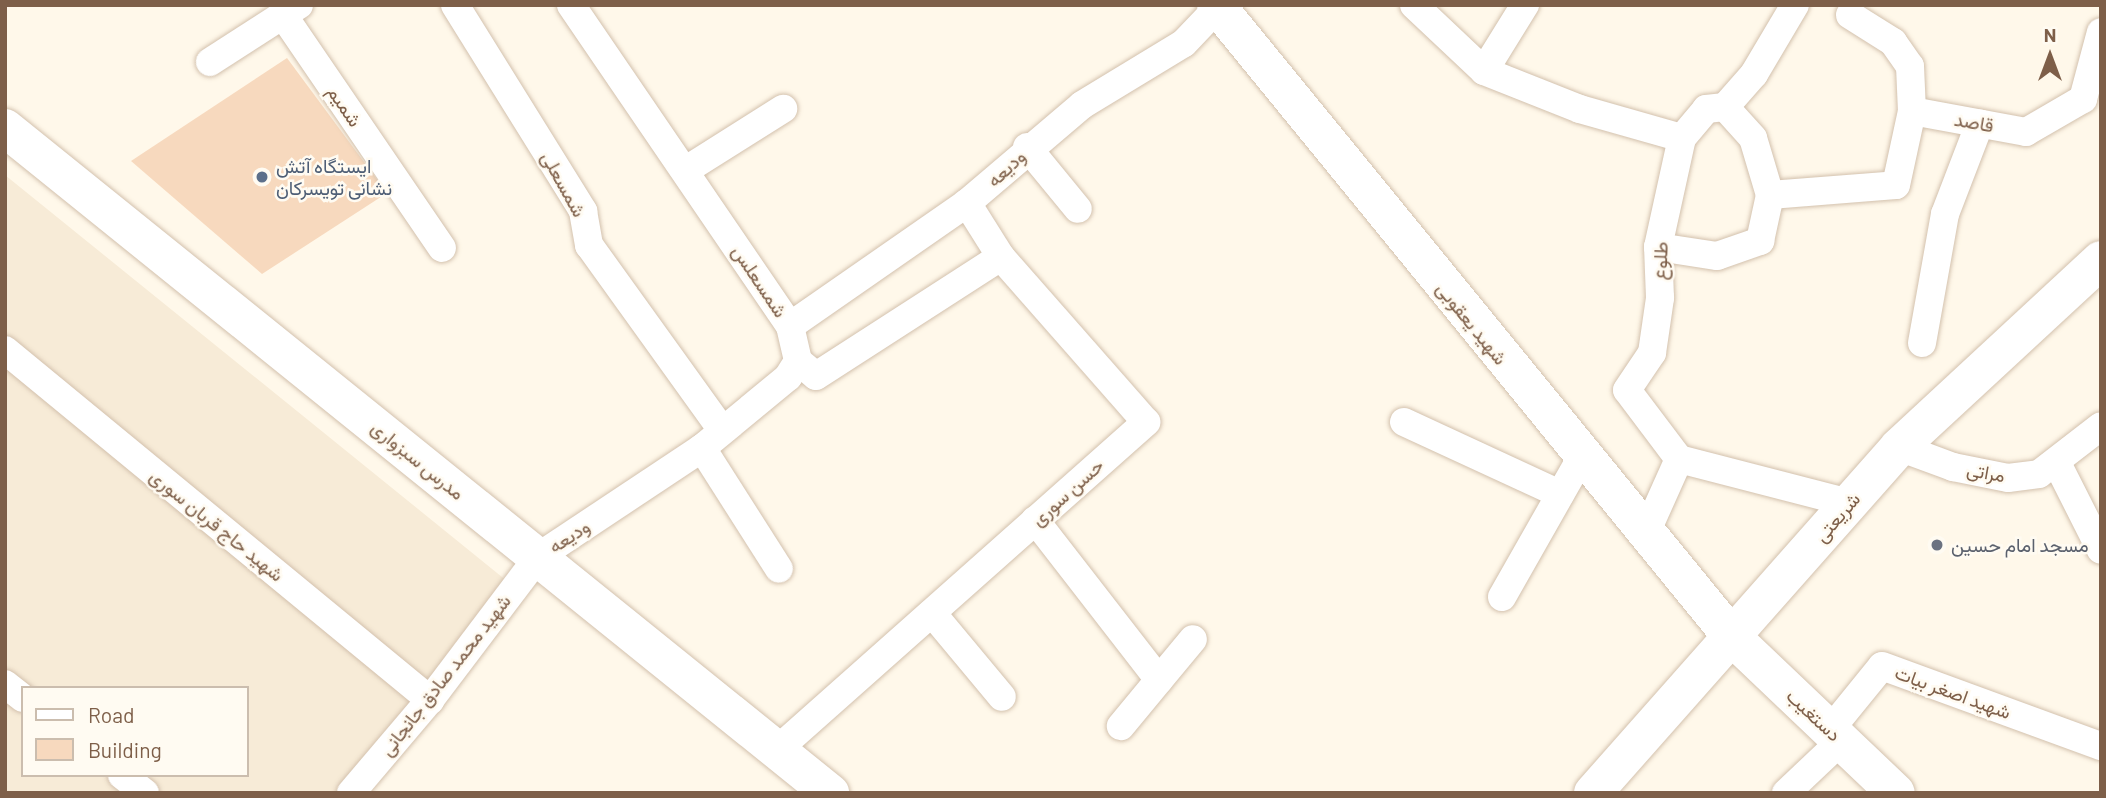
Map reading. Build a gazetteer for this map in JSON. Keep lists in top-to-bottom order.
{
  "streets": {
    "main road": [
      "شهید یعقوبی",
      "مدرس سبزواری",
      "شریعتی",
      "دستغیب"
    ],
    "street": [
      "شمیم",
      "قاصد",
      "ودیعه",
      "شمسعلی",
      "طلوع",
      "شمسعلس",
      "مراتی",
      "حسن سوری",
      "شهید حاج قربان سوری",
      "شهید محمد صادق جانجانی",
      "شهید اصغر بیات"
    ]
  },
  "crossings": [
    ["ودیعه", "شمسعلی"],
    ["ودیعه", "شمسعلس"],
    ["ودیعه", "شهید یعقوبی"],
    ["ودیعه", "مدرس سبزواری"],
    ["ودیعه", "حسن سوری"],
    ["ودیعه", "شهید محمد صادق جانجانی"],
    ["شهید یعقوبی", "شریعتی"],
    ["شهید یعقوبی", "دستغیب"],
    ["مدرس سبزواری", "حسن سوری"],
    ["مدرس سبزواری", "شهید محمد صادق جانجانی"],
    ["مراتی", "شریعتی"],
    ["شریعتی", "دستغیب"],
    ["شهید حاج قربان سوری", "شهید محمد صادق جانجانی"],
    ["شهید اصغر بیات", "دستغیب"]
  ],
  "places": ["ایستگاه آتش نشانی تویسرکان", "مسجد امام حسین"],
  "legend": ["Road", "Building"],
  "north": "top"
}
